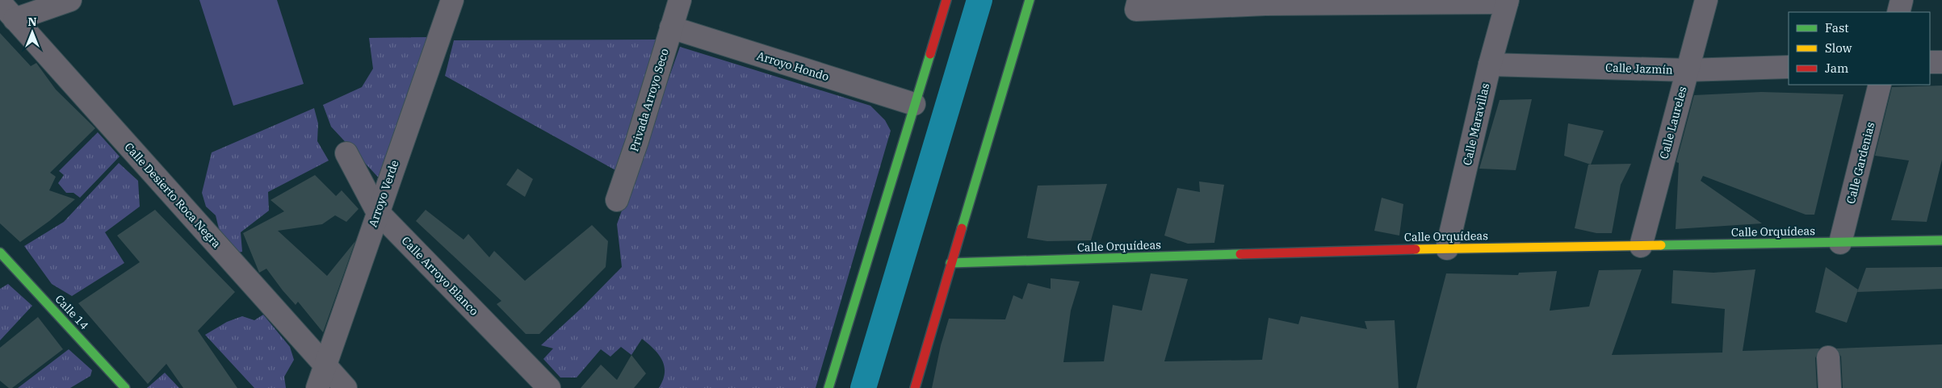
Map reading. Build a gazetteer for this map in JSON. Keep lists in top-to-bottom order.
{
  "streets": {
    "street": [
      "Arroyo Hondo",
      "Calle Jazmín",
      "Privada Arroyo Seco",
      "Calle Laureles",
      "Calle Maravillas",
      "Calle Gardenias",
      "Arroyo Verde",
      "Calle Desierto Roca Negra",
      "Calle Orquídeas",
      "Calle Arroyo Blanco",
      "Calle 14"
    ]
  },
  "crossings": [
    ["Arroyo Hondo", "Privada Arroyo Seco"],
    ["Calle Jazmín", "Calle Laureles"],
    ["Calle Jazmín", "Calle Maravillas"],
    ["Calle Laureles", "Calle Orquídeas"],
    ["Calle Maravillas", "Calle Orquídeas"],
    ["Calle Gardenias", "Calle Orquídeas"],
    ["Arroyo Verde", "Calle Desierto Roca Negra"],
    ["Arroyo Verde", "Calle Arroyo Blanco"]
  ],
  "legend": ["Fast", "Slow", "Jam"],
  "north": "top"
}
